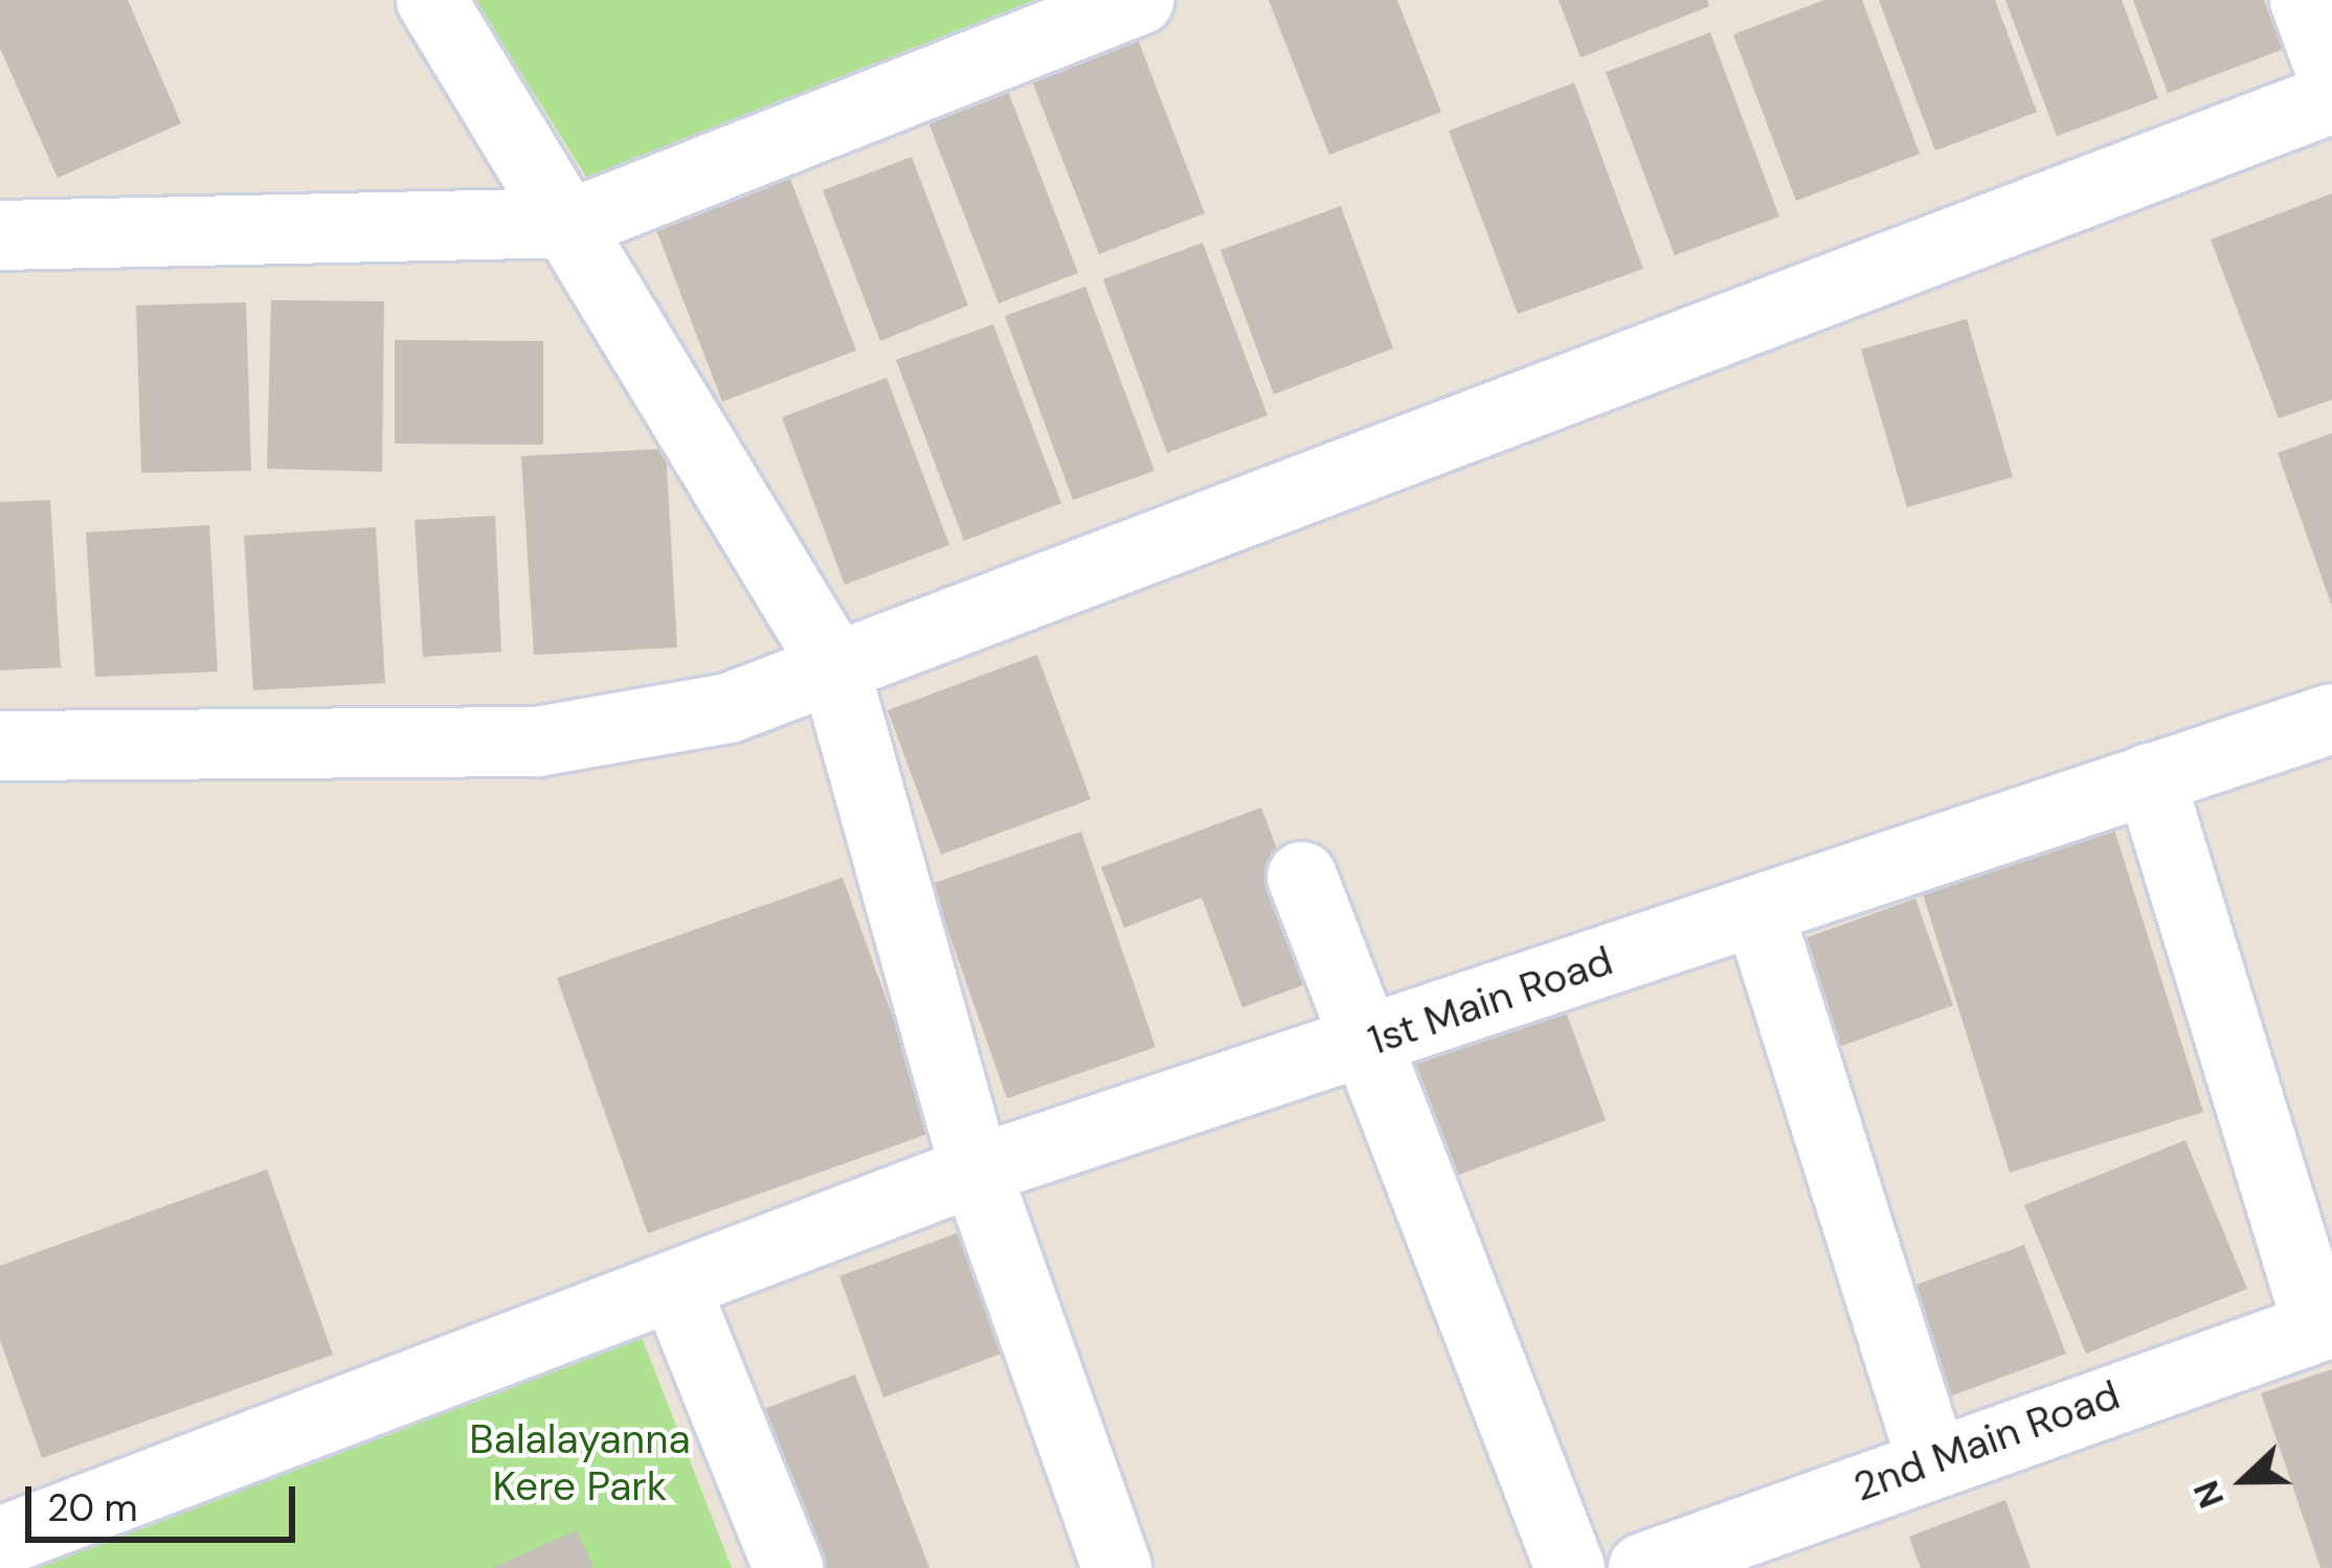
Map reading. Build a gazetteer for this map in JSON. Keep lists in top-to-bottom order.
{
  "streets": {
    "street": ["1st Main Road", "2nd Main Road"]
  },
  "parks": ["Balalayanna Kere Park"],
  "scale_bar": "20 m",
  "north": "left"
}
